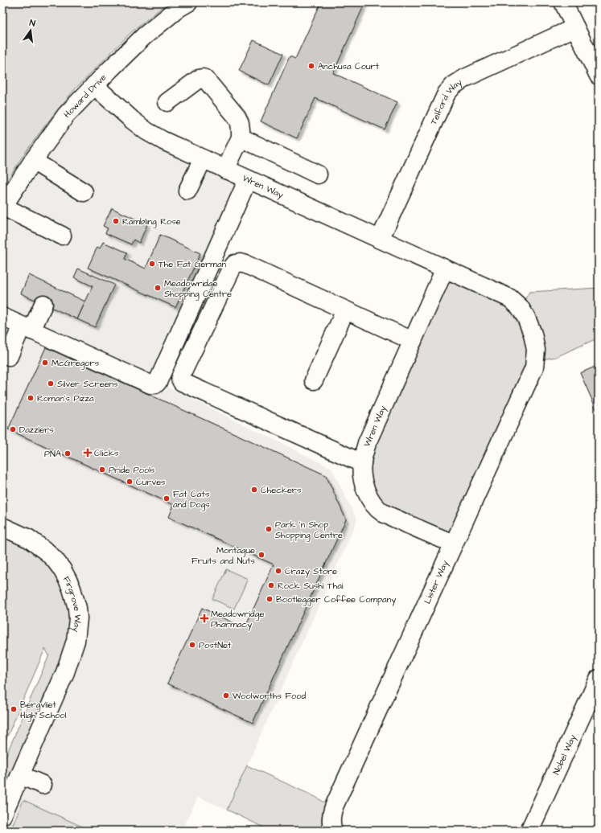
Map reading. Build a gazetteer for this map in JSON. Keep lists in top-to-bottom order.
{
  "streets": {
    "street": [
      "Howard Drive",
      "Telford Way",
      "Wren Way",
      "Lister Way",
      "Firgrove Way",
      "Nobel Way"
    ]
  },
  "crossings": [
    ["Howard Drive", "Wren Way"],
    ["Telford Way", "Wren Way"],
    ["Wren Way", "Lister Way"]
  ],
  "places": {
    "other": [
      "Anchusa Court",
      "Rambling Rose",
      "The Fat German",
      "Meadowridge Shopping Centre",
      "McGregors",
      "Silver Screens",
      "Roman's Pizza",
      "Dazzlers",
      "PNA",
      "Pride Pools",
      "Curves",
      "Checkers",
      "Fat Cats and Dogs",
      "Park 'n Shop Shopping Centre",
      "Montague Fruits and Nuts",
      "Crazy Store",
      "Rock Sushi Thai",
      "Bootlegger Coffee Company",
      "PostNet",
      "Woolworths Food",
      "Bergvliet High School"
    ],
    "health": ["Clicks", "Meadowridge Pharmacy"]
  },
  "north": "top"
}
